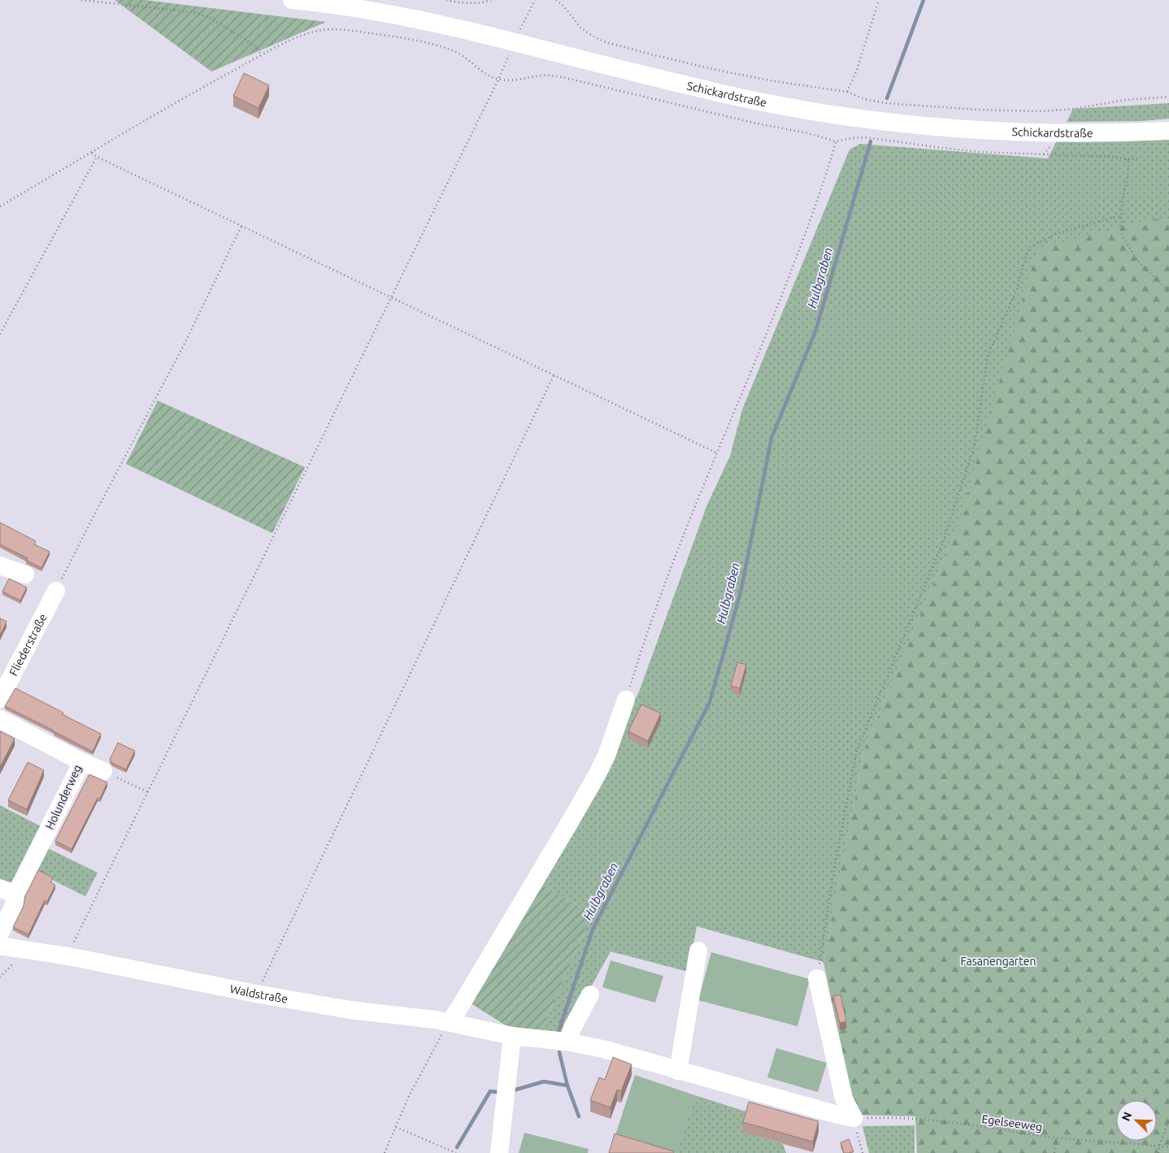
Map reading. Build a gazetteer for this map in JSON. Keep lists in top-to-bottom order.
{
  "streets": {
    "street": [
      "Schickardstraße",
      "Fliederstraße",
      "Holunderweg",
      "Waldstraße"
    ],
    "path": ["Egelseeweg"]
  },
  "crossings": [
    ["Waldstraße", "Egelseeweg"]
  ],
  "water": ["Hulbgraben"],
  "parks": ["Fasanengarten"],
  "north": "top left"
}
